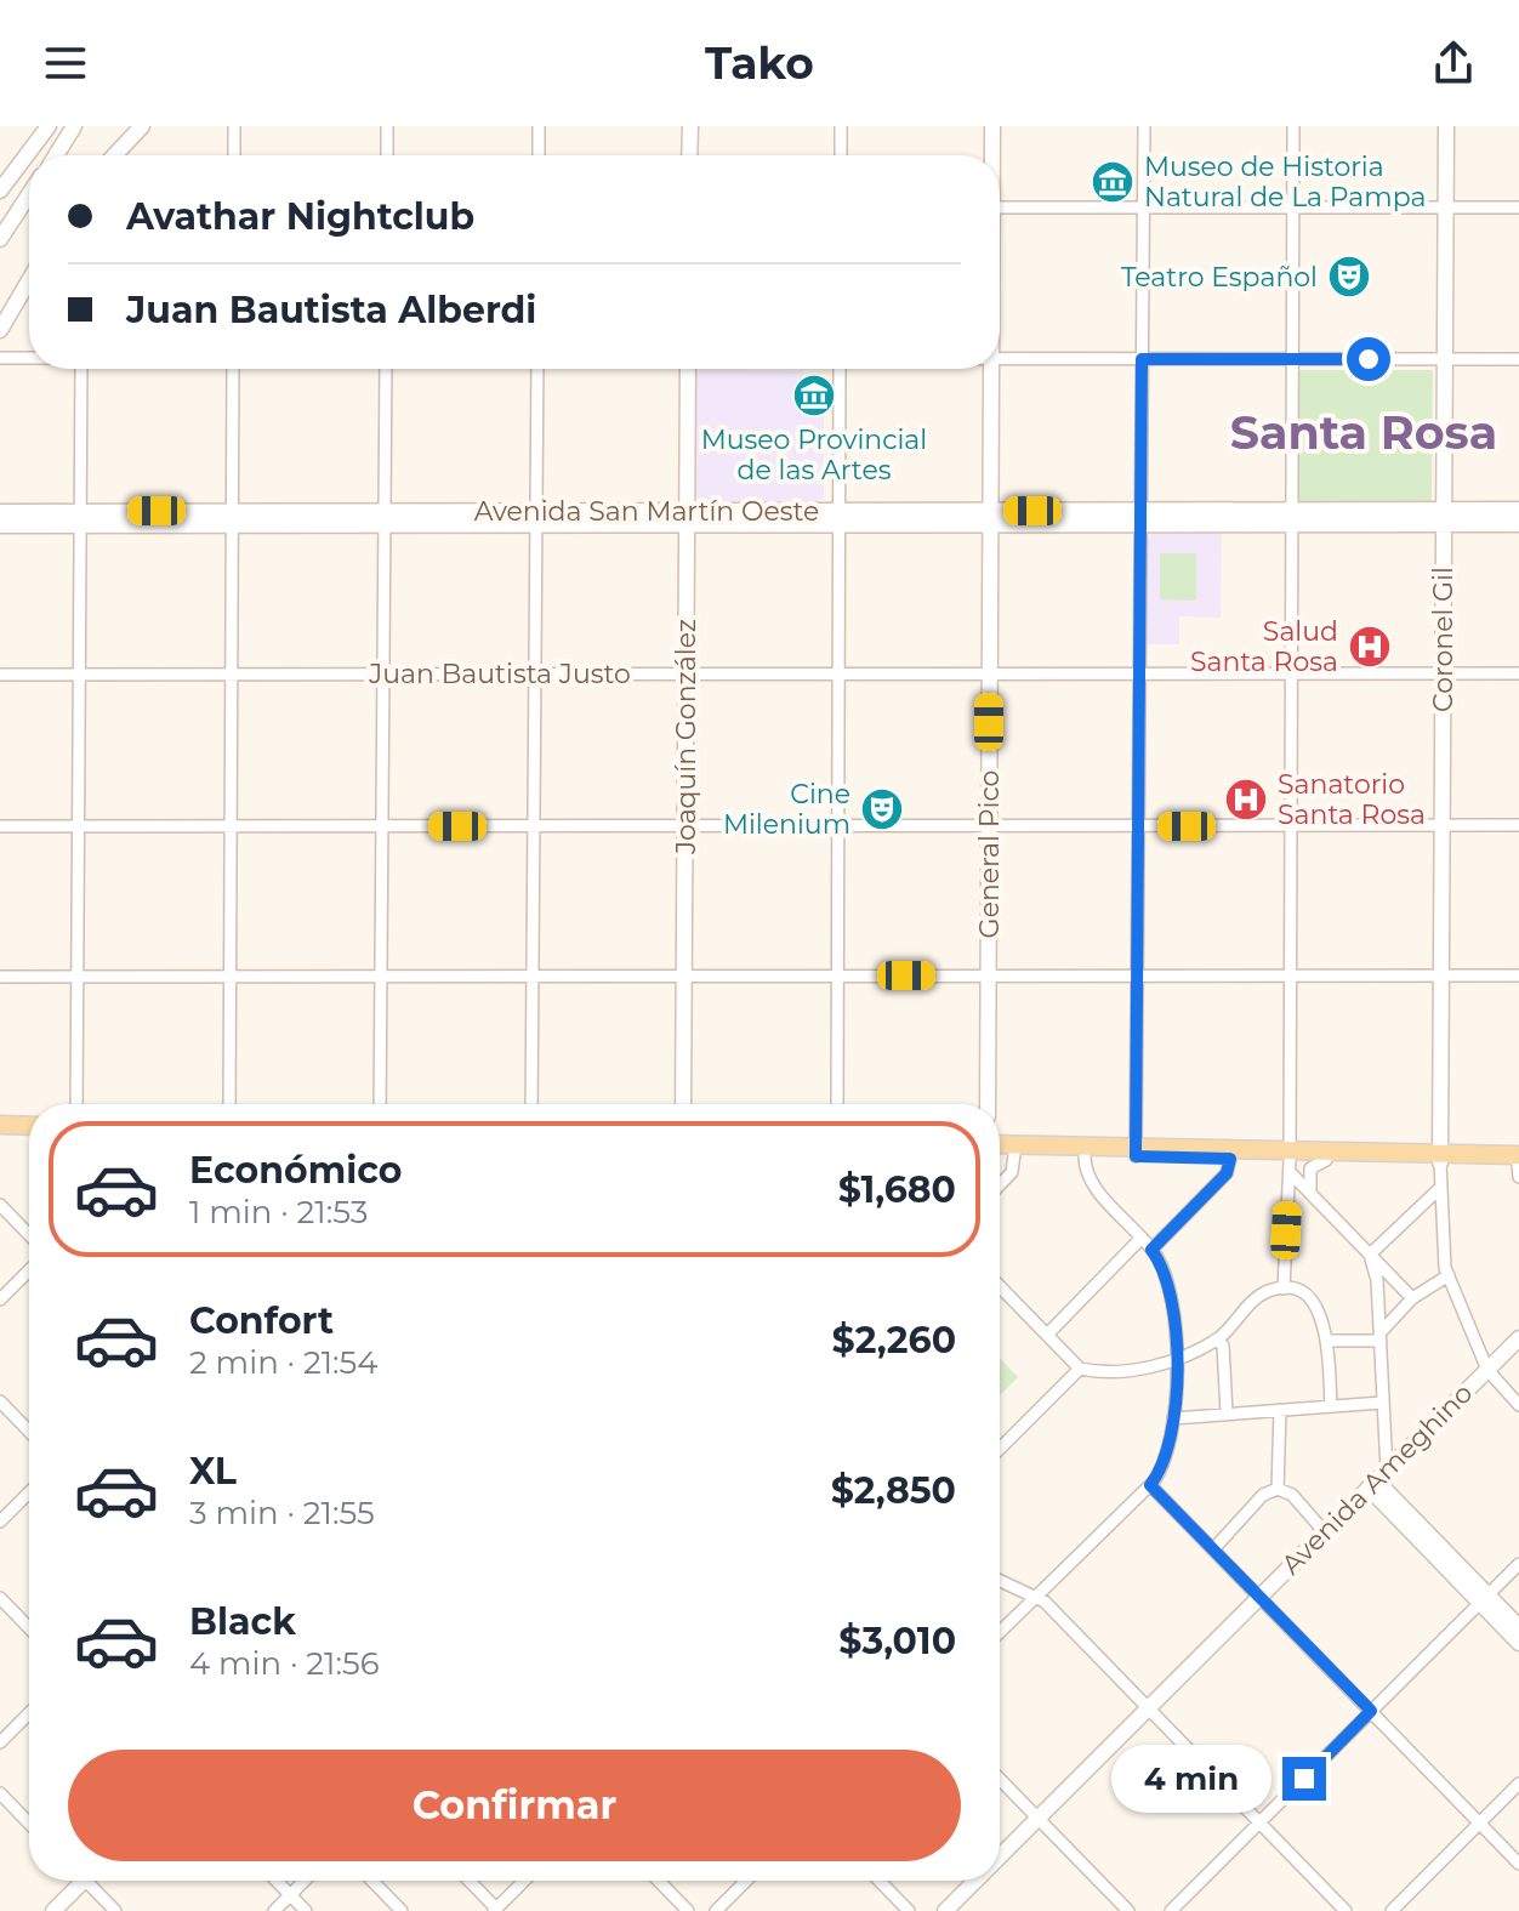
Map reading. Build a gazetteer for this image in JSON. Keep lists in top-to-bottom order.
{
  "streets": {
    "main road": [
      "Avenida San Martín Oeste",
      "Coronel Gil",
      "Joaquín González",
      "General Pico",
      "Avenida Ameghino"
    ],
    "street": ["Juan Bautista Justo"]
  },
  "crossings": [
    ["Avenida San Martín Oeste", "Coronel Gil"],
    ["Avenida San Martín Oeste", "Joaquín González"],
    ["Avenida San Martín Oeste", "General Pico"],
    ["Coronel Gil", "Juan Bautista Justo"],
    ["Juan Bautista Justo", "Joaquín González"],
    ["Juan Bautista Justo", "General Pico"]
  ],
  "districts": ["Santa Rosa"],
  "places": {
    "museum": ["Museo de Historia Natural de La Pampa", "Museo Provincial de las Artes"],
    "theatre": ["Teatro Español", "Cine Milenium"],
    "hospital": ["Salud Santa Rosa", "Sanatorio Santa Rosa"]
  },
  "page": {
    "header": "Tako",
    "banner": ["Avathar Nightclub", "Juan Bautista Alberdi"],
    "list": [
      {
        "name": "Económico",
        "note": "1 min · 21:53",
        "value": "$1,680"
      },
      {
        "name": "Confort",
        "note": "2 min · 21:54",
        "value": "$2,260"
      },
      {
        "name": "XL",
        "note": "3 min · 21:55",
        "value": "$2,850"
      },
      {
        "name": "Black",
        "note": "4 min · 21:56",
        "value": "$3,010"
      }
    ],
    "buttons": "Confirmar",
    "bubble": "4 min"
  }
}
